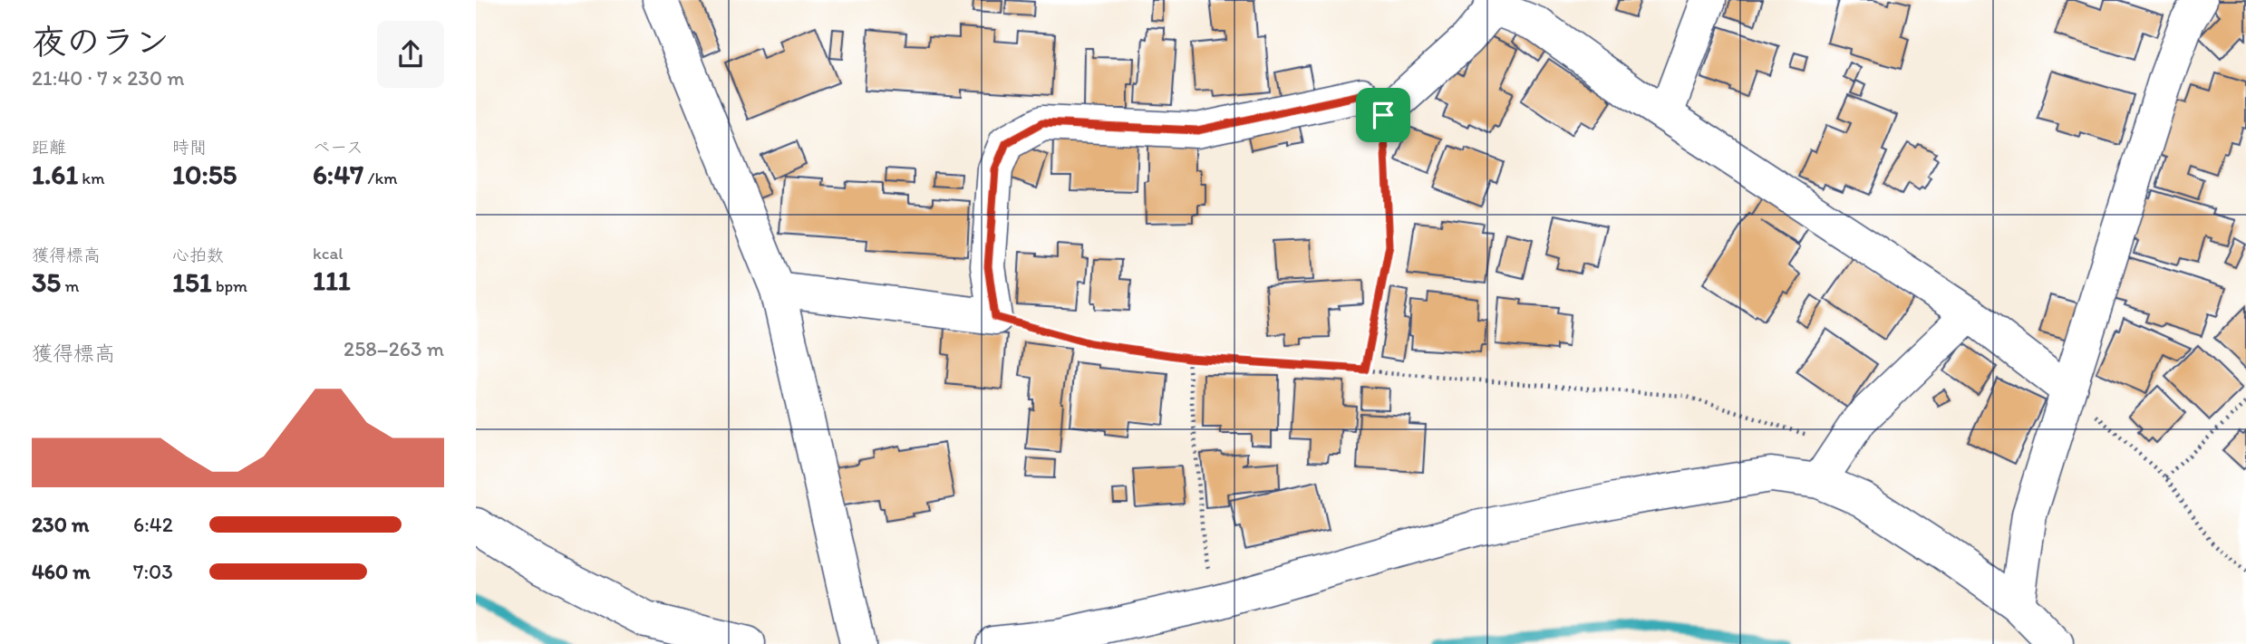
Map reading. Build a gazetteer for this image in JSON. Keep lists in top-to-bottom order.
{
  "page": {
    "heading": ["夜のラン", "21:40 · 7 × 230 m"],
    "stats": [
      ["距離", "1.61 km"],
      ["時間", "10:55"],
      ["ペース", "6:47 /km"],
      ["獲得標高", "35 m"],
      ["心拍数", "151 bpm"],
      ["kcal", "111"]
    ],
    "chart": ["獲得標高", "258–263 m"],
    "list": [
      {
        "name": "230 m",
        "note": "6:42"
      },
      {
        "name": "460 m",
        "note": "7:03"
      }
    ]
  }
}
